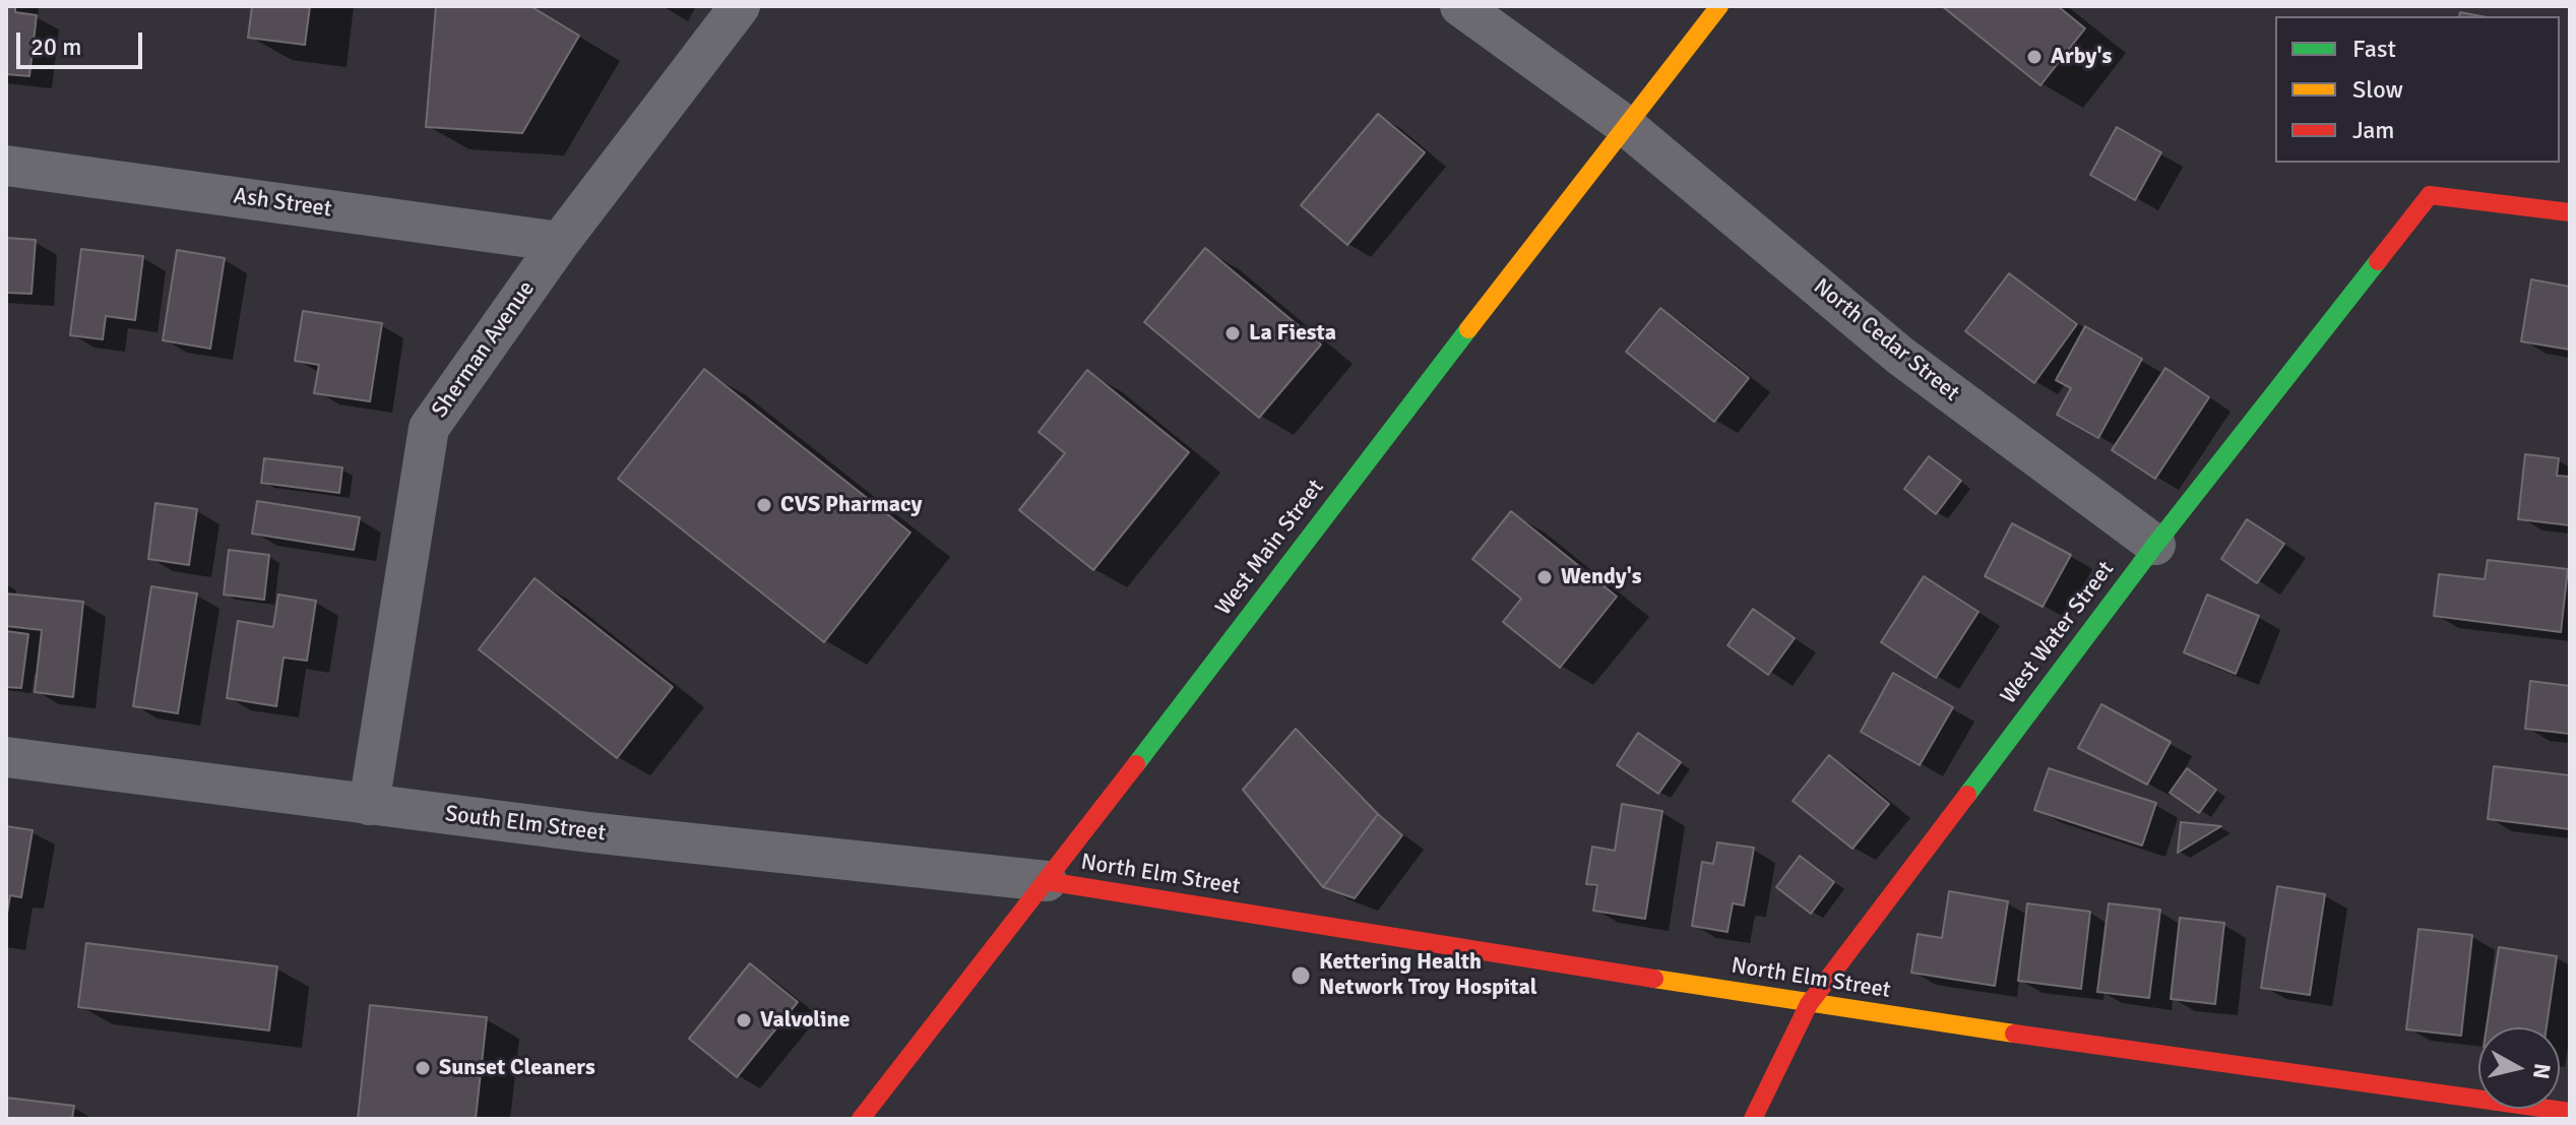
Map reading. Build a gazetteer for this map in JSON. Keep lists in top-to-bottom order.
{
  "streets": {
    "main road": ["West Main Street", "West Water Street", "North Elm Street"],
    "street": [
      "Ash Street",
      "North Cedar Street",
      "Sherman Avenue",
      "South Elm Street"
    ]
  },
  "crossings": [
    ["Ash Street", "Sherman Avenue"],
    ["North Cedar Street", "West Main Street"],
    ["North Cedar Street", "West Water Street"],
    ["Sherman Avenue", "South Elm Street"],
    ["West Main Street", "South Elm Street"],
    ["West Main Street", "North Elm Street"],
    ["West Water Street", "North Elm Street"],
    ["South Elm Street", "North Elm Street"]
  ],
  "places": [
    "Arby's",
    "La Fiesta",
    "CVS Pharmacy",
    "Wendy's",
    "Kettering Health Network Troy Hospital",
    "Valvoline",
    "Sunset Cleaners"
  ],
  "legend": ["Fast", "Slow", "Jam"],
  "scale_bar": "20 m",
  "north": "right"
}
